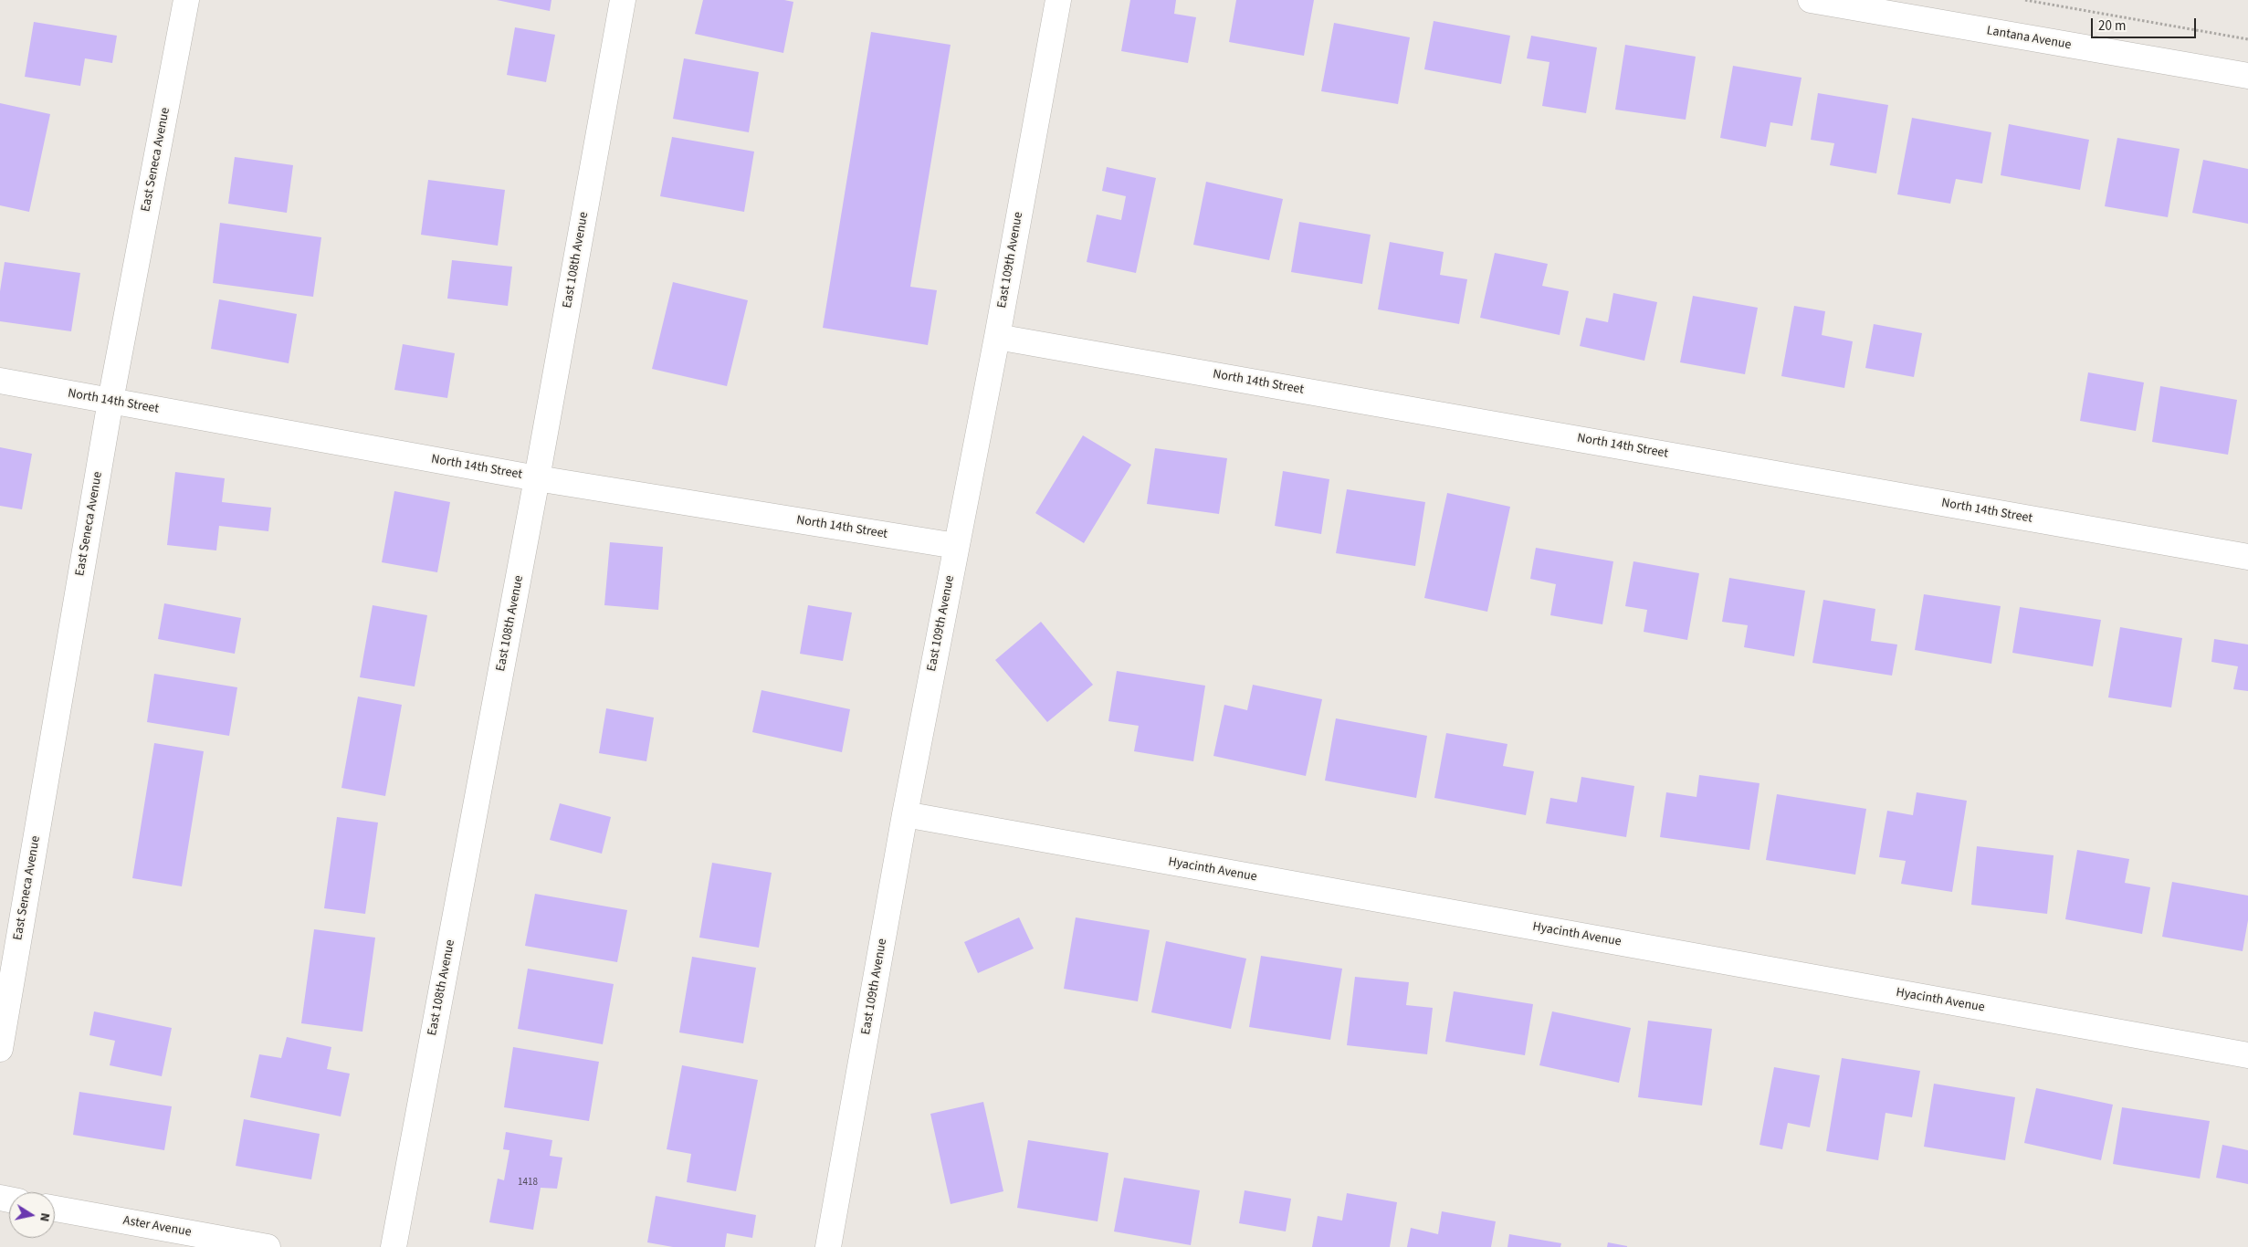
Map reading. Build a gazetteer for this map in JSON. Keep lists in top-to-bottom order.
{
  "streets": {
    "street": [
      "Lantana Avenue",
      "East Seneca Avenue",
      "East 108th Avenue",
      "East 109th Avenue",
      "North 14th Street",
      "Hyacinth Avenue",
      "Aster Avenue"
    ]
  },
  "crossings": [
    ["East Seneca Avenue", "North 14th Street"],
    ["East 108th Avenue", "North 14th Street"],
    ["East 109th Avenue", "North 14th Street"],
    ["East 109th Avenue", "Hyacinth Avenue"]
  ],
  "house_numbers": ["1418"],
  "scale_bar": "20 m",
  "north": "right"
}
